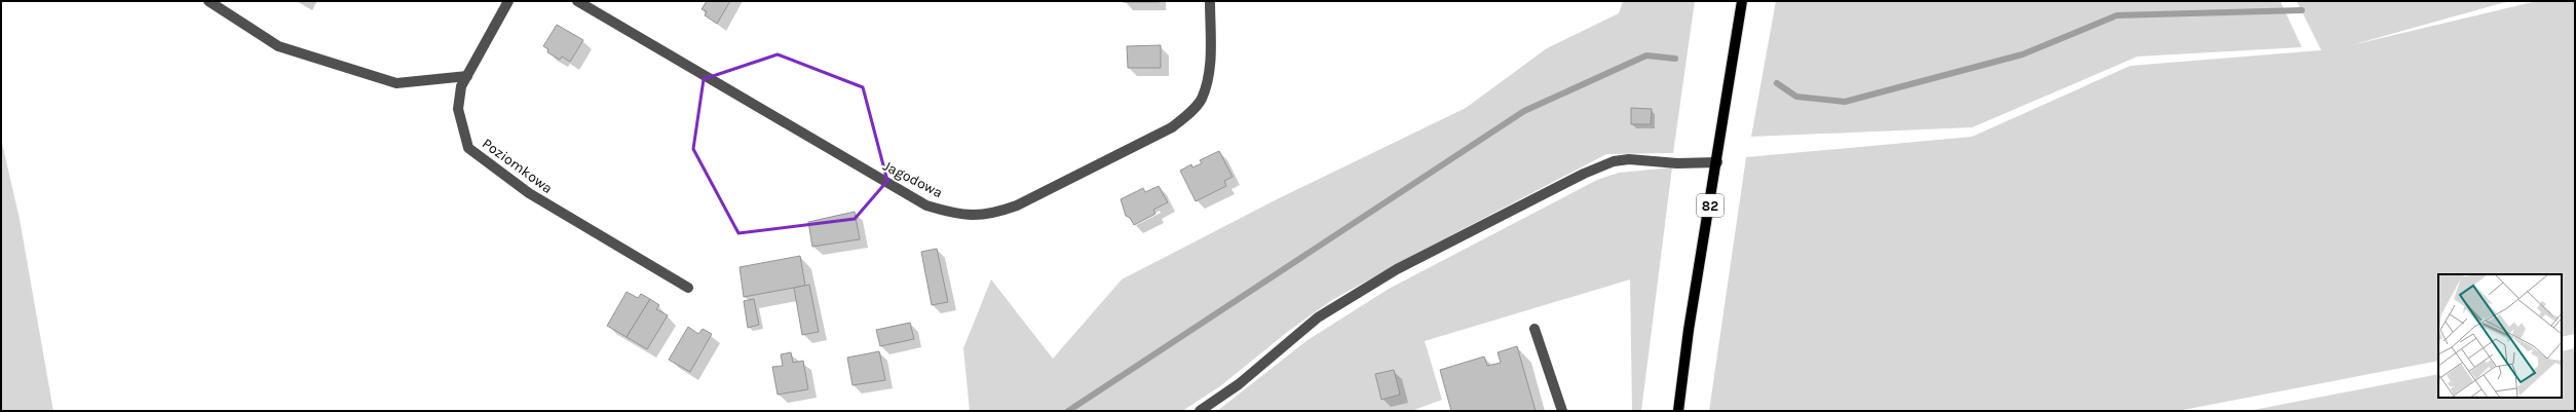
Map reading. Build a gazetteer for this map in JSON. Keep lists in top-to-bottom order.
{
  "streets": {
    "main road": ["82"],
    "street": ["Poziomkowa", "Jagodowa"]
  }
}
